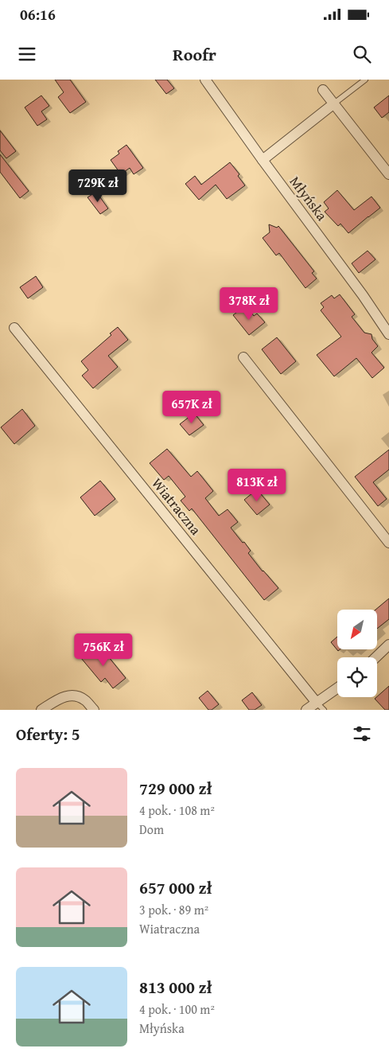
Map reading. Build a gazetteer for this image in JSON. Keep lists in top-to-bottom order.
{
  "streets": {
    "street": ["Młyńska", "Wiatraczna"]
  },
  "north": "bottom left",
  "page": {
    "status": "06:16",
    "header": "Roofr",
    "price": [
      "729K zł",
      "378K zł",
      "657K zł",
      "813K zł",
      "756K zł"
    ],
    "heading": "Oferty: 5",
    "list": [
      {
        "name": "729 000 zł",
        "note": "4 pok. · 108 m² · Dom"
      },
      {
        "name": "657 000 zł",
        "note": "3 pok. · 89 m² · Wiatraczna"
      },
      {
        "name": "813 000 zł",
        "note": "4 pok. · 100 m² · Młyńska"
      }
    ]
  }
}
